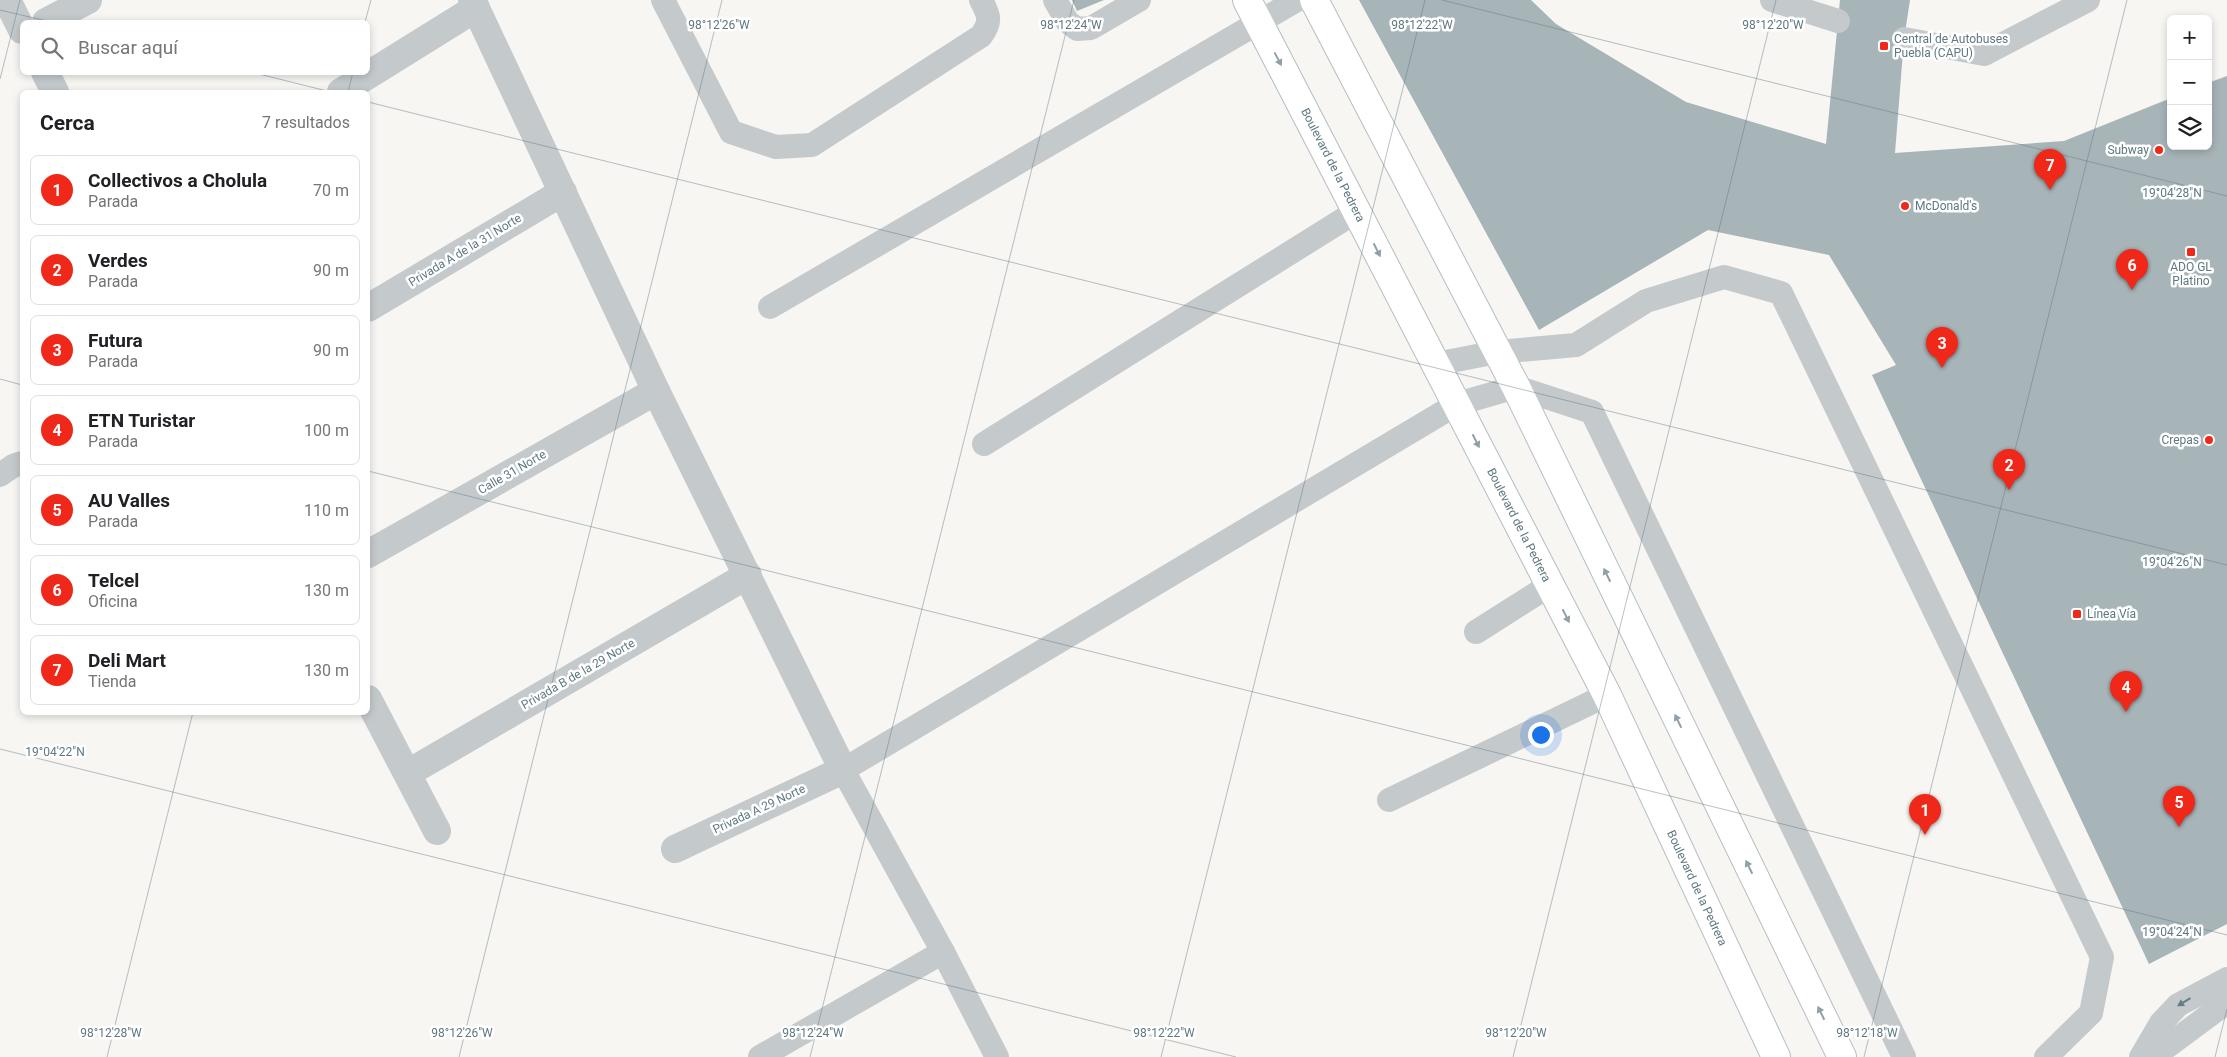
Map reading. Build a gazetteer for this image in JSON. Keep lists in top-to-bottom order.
{
  "streets": {
    "street": [
      "Boulevard de la Pedrera",
      "Privada A de la 31 Norte",
      "Calle 31 Norte",
      "Privada B de la 29 Norte",
      "Privada A 29 Norte"
    ]
  },
  "places": {
    "transit": ["Central de Autobuses Puebla (CAPU)", "ADO GL Platino", "Línea Vía"],
    "other": ["Subway", "McDonald's", "Crepas"]
  },
  "page": {
    "map_buttons": ["+", "−"],
    "search": "Buscar aquí",
    "heading": ["Cerca", "7 resultados"],
    "pins": [
      "7",
      "6",
      "3",
      "2",
      "4",
      "5",
      "1"
    ],
    "list": [
      {
        "mark": "1",
        "name": "Collectivos a Cholula",
        "note": "Parada",
        "value": "70 m"
      },
      {
        "mark": "2",
        "name": "Verdes",
        "note": "Parada",
        "value": "90 m"
      },
      {
        "mark": "3",
        "name": "Futura",
        "note": "Parada",
        "value": "90 m"
      },
      {
        "mark": "4",
        "name": "ETN Turistar",
        "note": "Parada",
        "value": "100 m"
      },
      {
        "mark": "5",
        "name": "AU Valles",
        "note": "Parada",
        "value": "110 m"
      },
      {
        "mark": "6",
        "name": "Telcel",
        "note": "Oficina",
        "value": "130 m"
      },
      {
        "mark": "7",
        "name": "Deli Mart",
        "note": "Tienda",
        "value": "130 m"
      }
    ]
  },
  "coordinates": [
    "98°12'26\"W",
    "98°12'24\"W",
    "98°12'22\"W",
    "98°12'20\"W",
    "19°04'28\"N",
    "19°04'26\"N",
    "19°04'22\"N",
    "19°04'24\"N",
    "98°12'28\"W",
    "98°12'18\"W"
  ]
}
